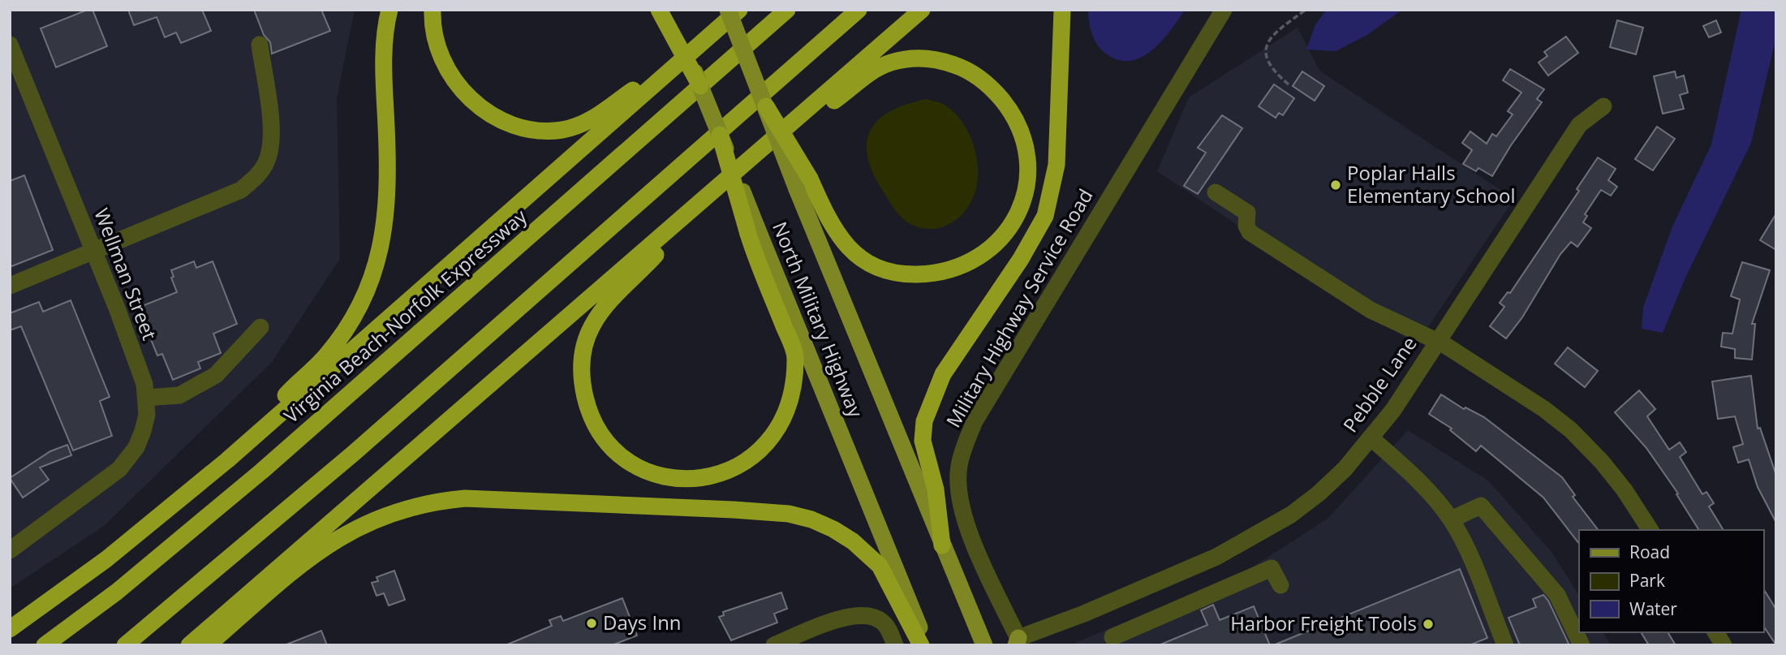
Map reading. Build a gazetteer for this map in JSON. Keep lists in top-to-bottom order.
{
  "streets": {
    "highway": ["Virginia Beach-Norfolk Expressway"],
    "main road": ["North Military Highway"],
    "street": ["Wellman Street", "Military Highway Service Road", "Pebble Lane"]
  },
  "crossings": [
    ["Military Highway Service Road", "Pebble Lane"]
  ],
  "places": ["Poplar Halls Elementary School", "Days Inn", "Harbor Freight Tools"],
  "legend": ["Road", "Park", "Water"]
}
